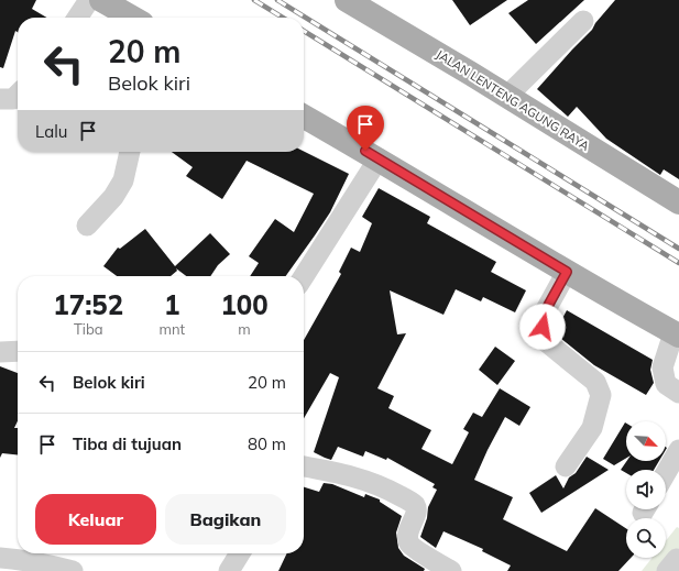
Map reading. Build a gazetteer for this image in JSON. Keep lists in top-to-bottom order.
{
  "streets": {
    "main road": ["JALAN LENTENG AGUNG RAYA"]
  },
  "north": "bottom right",
  "page": {
    "turn": ["20 m", "Belok kiri"],
    "then": "Lalu",
    "eta": [
      "17:52",
      "Tiba",
      "1",
      "mnt",
      "100",
      "m"
    ],
    "list": [
      {
        "name": "Belok kiri",
        "value": "20 m"
      },
      {
        "name": "Tiba di tujuan",
        "value": "80 m"
      }
    ],
    "buttons": ["Keluar", "Bagikan"]
  }
}
